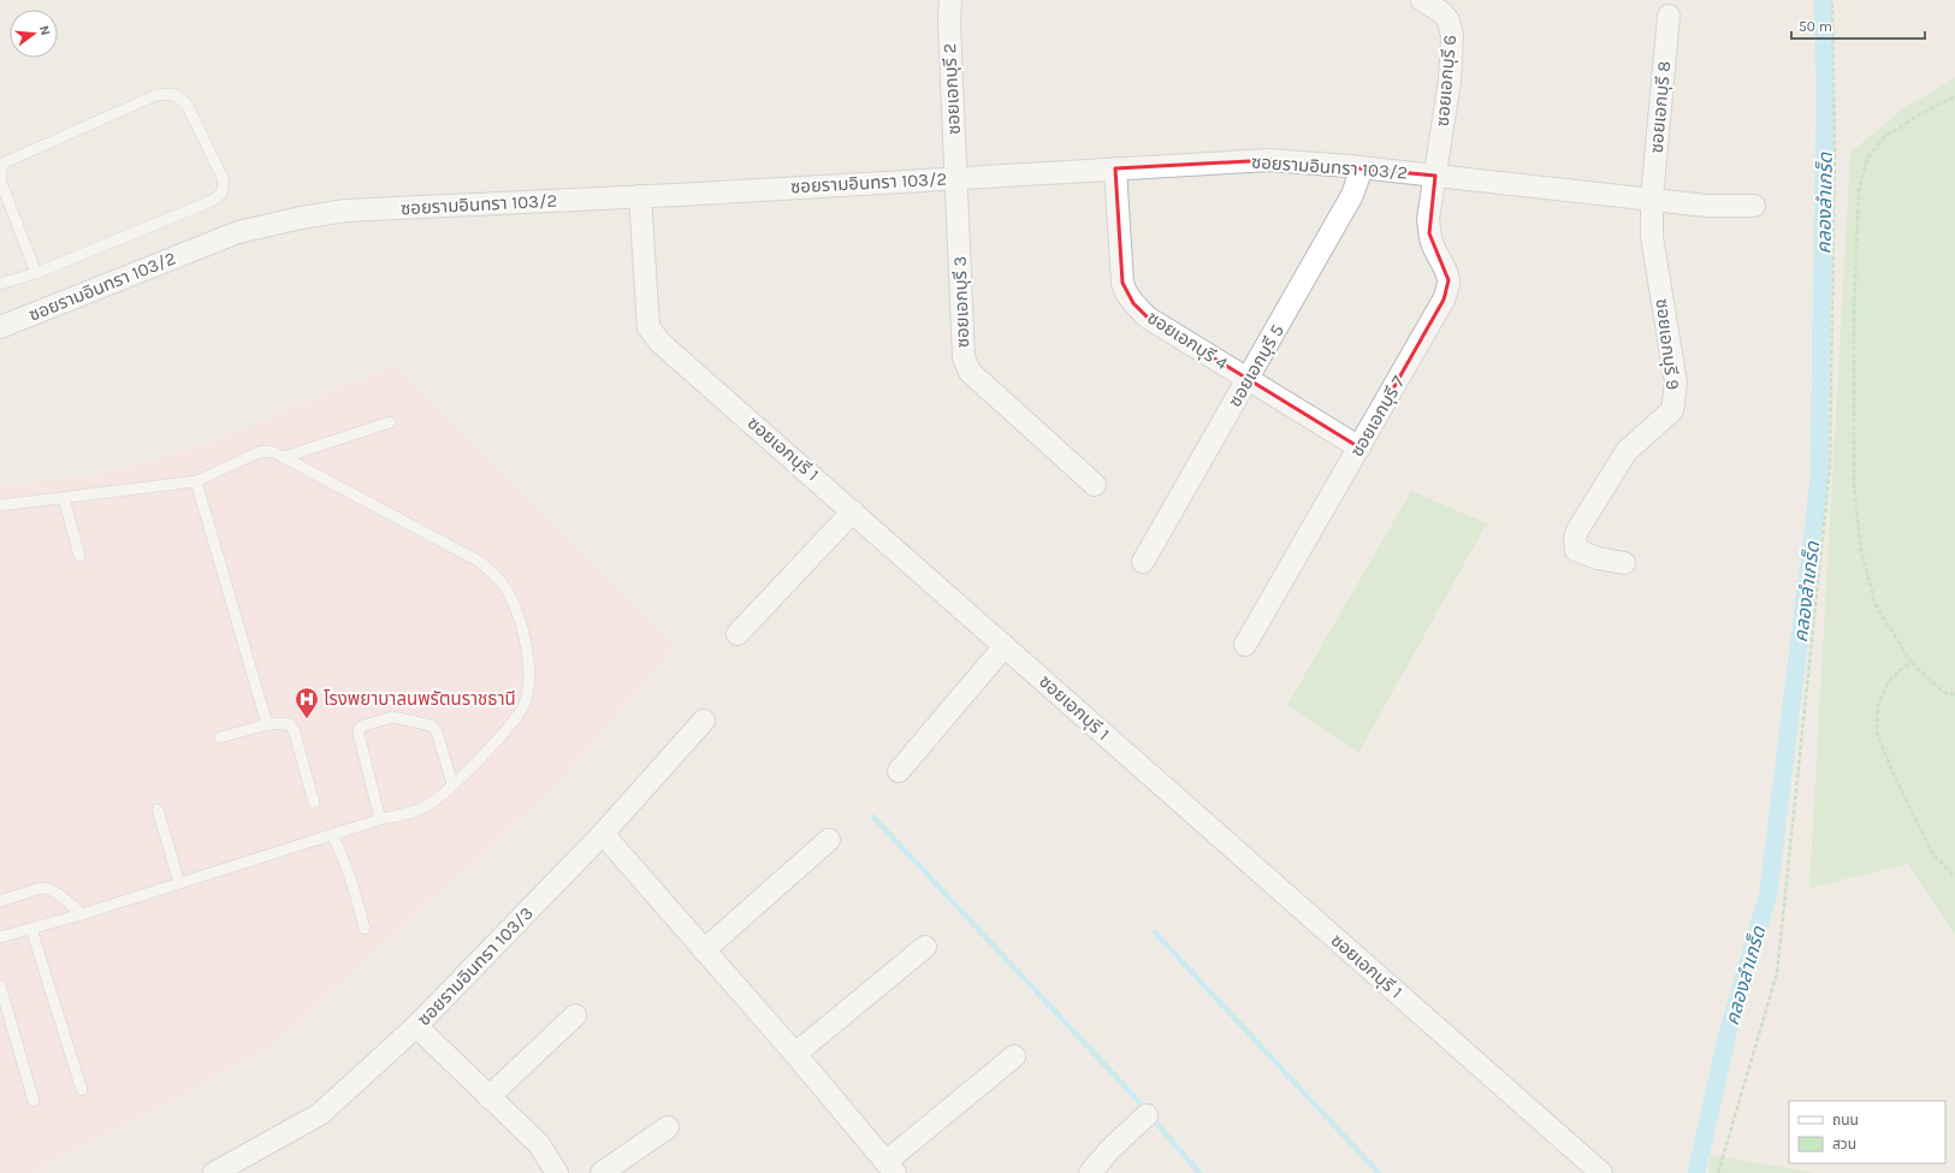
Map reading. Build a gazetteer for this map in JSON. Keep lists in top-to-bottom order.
{
  "streets": {
    "street": [
      "ซอยเอกบุรี 6",
      "ซอยเอกบุรี 2",
      "ซอยเอกบุรี 8",
      "ซอยรามอินทรา 103/2",
      "ซอยเอกบุรี 3",
      "ซอยเอกบุรี 4",
      "ซอยเอกบุรี 9",
      "ซอยเอกบุรี 5",
      "ซอยเอกบุรี 7",
      "ซอยเอกบุรี 1",
      "ซอยรามอินทรา 103/3"
    ]
  },
  "crossings": [
    ["ซอยเอกบุรี 6", "ซอยรามอินทรา 103/2"],
    ["ซอยเอกบุรี 6", "ซอยเอกบุรี 7"],
    ["ซอยเอกบุรี 2", "ซอยรามอินทรา 103/2"],
    ["ซอยเอกบุรี 2", "ซอยเอกบุรี 3"],
    ["ซอยเอกบุรี 8", "ซอยรามอินทรา 103/2"],
    ["ซอยเอกบุรี 8", "ซอยเอกบุรี 9"],
    ["ซอยรามอินทรา 103/2", "ซอยเอกบุรี 3"],
    ["ซอยรามอินทรา 103/2", "ซอยเอกบุรี 4"],
    ["ซอยรามอินทรา 103/2", "ซอยเอกบุรี 9"],
    ["ซอยรามอินทรา 103/2", "ซอยเอกบุรี 5"],
    ["ซอยรามอินทรา 103/2", "ซอยเอกบุรี 7"],
    ["ซอยรามอินทรา 103/2", "ซอยเอกบุรี 1"],
    ["ซอยเอกบุรี 4", "ซอยเอกบุรี 5"],
    ["ซอยเอกบุรี 4", "ซอยเอกบุรี 7"]
  ],
  "water": ["คลองลำเกร็ด"],
  "places": {
    "hospital": ["โรงพยาบาลนพรัตนราชธานี"]
  },
  "legend": ["ถนน", "สวน"],
  "scale_bar": "50 m",
  "north": "right"
}
